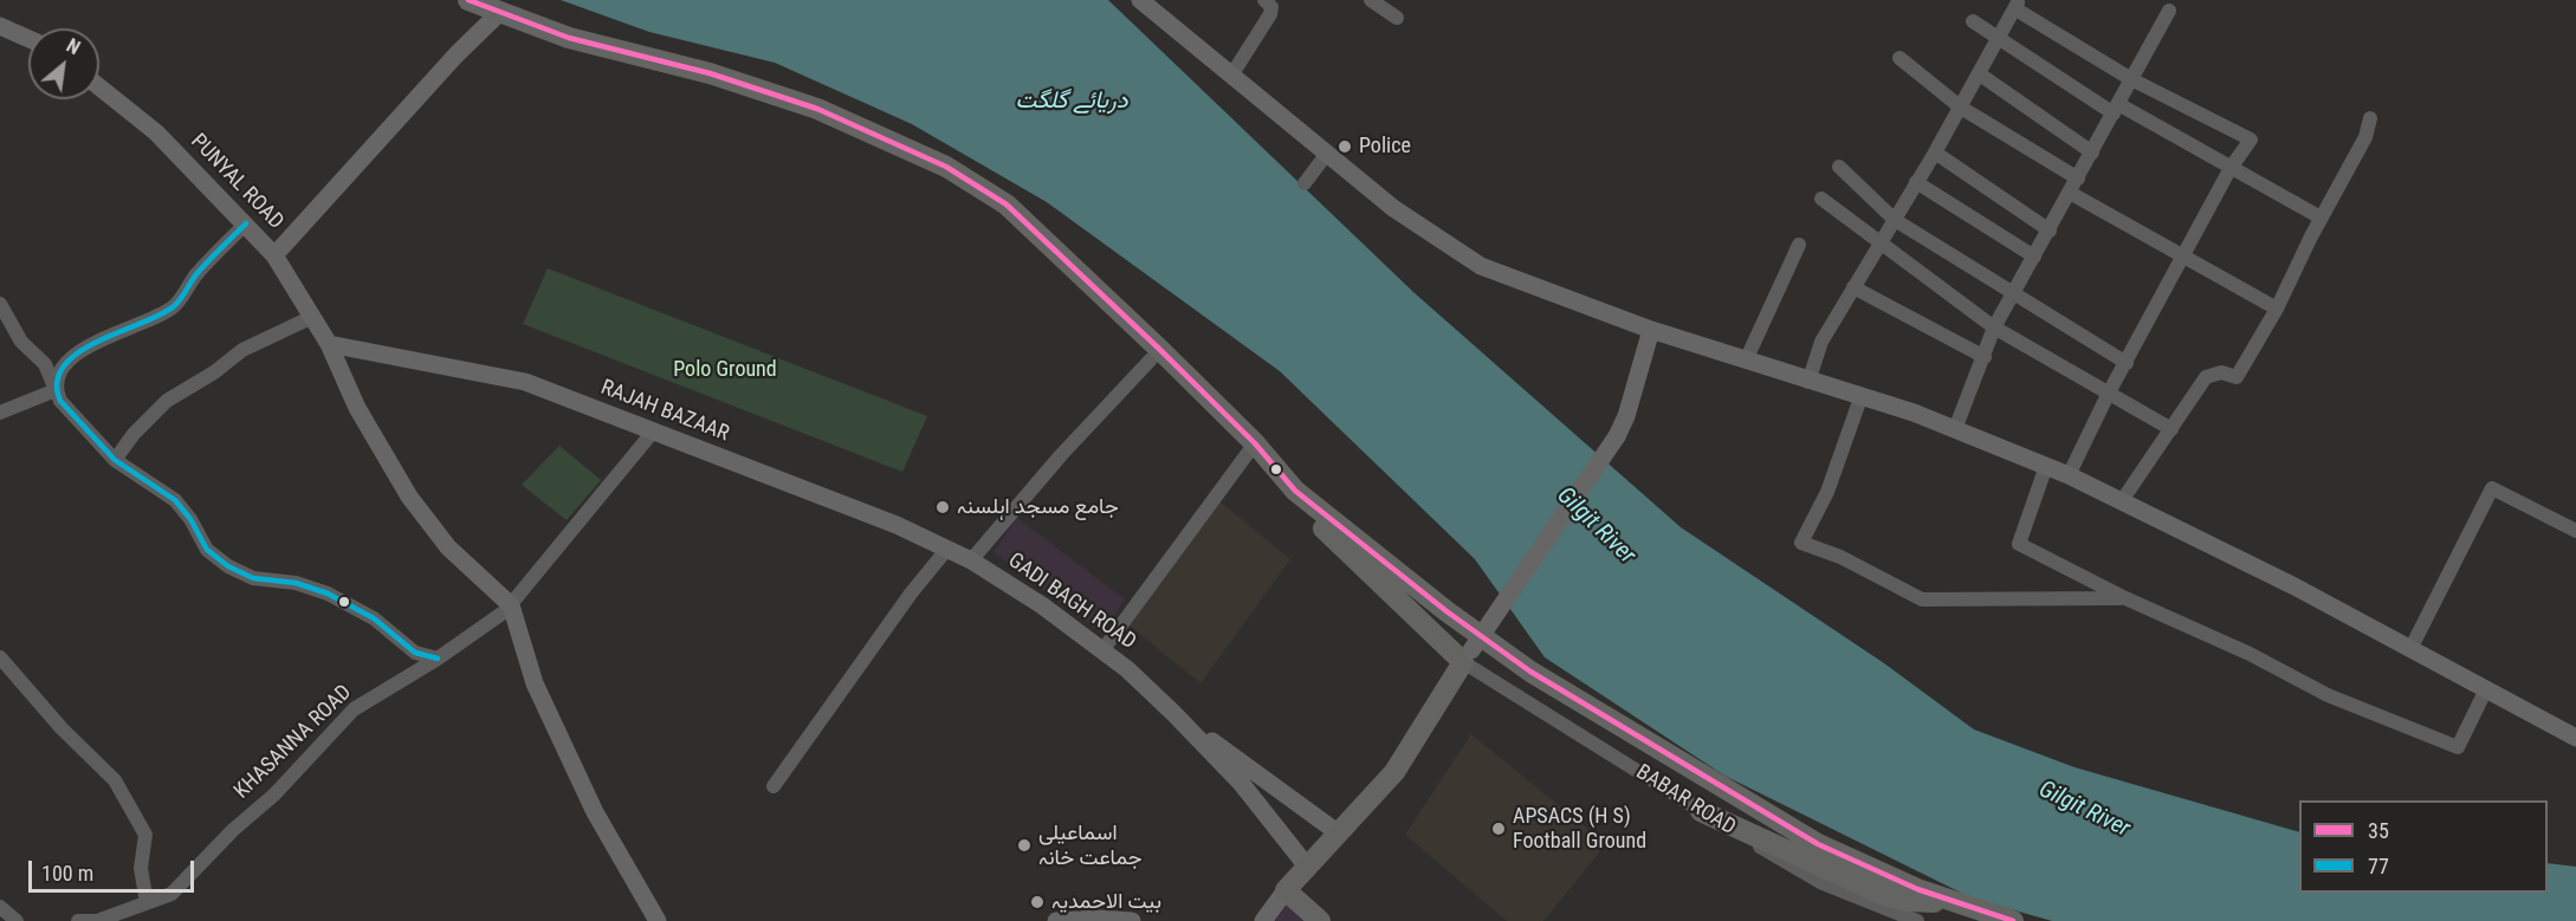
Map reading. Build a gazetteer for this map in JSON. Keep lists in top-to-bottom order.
{
  "streets": {
    "main road": ["PUNYAL ROAD", "RAJAH BAZAAR", "GADI BAGH ROAD"],
    "street": ["KHASANNA ROAD", "BABAR ROAD"]
  },
  "crossings": [
    ["PUNYAL ROAD", "RAJAH BAZAAR"],
    ["PUNYAL ROAD", "KHASANNA ROAD"],
    ["RAJAH BAZAAR", "GADI BAGH ROAD"],
    ["RAJAH BAZAAR", "KHASANNA ROAD"]
  ],
  "water": ["دریائے گلگت", "Gilgit River"],
  "parks": ["Polo Ground"],
  "places": [
    "Police",
    "جامع مسجد اہلسنہ",
    "APSACS (H S) Football Ground",
    "اسماعیلی جماعت خانہ",
    "بیت الاحمدیہ"
  ],
  "lines": ["transit line 35", "transit line 77"],
  "legend": ["35", "77"],
  "scale_bar": "100 m",
  "north": "top right"
}
